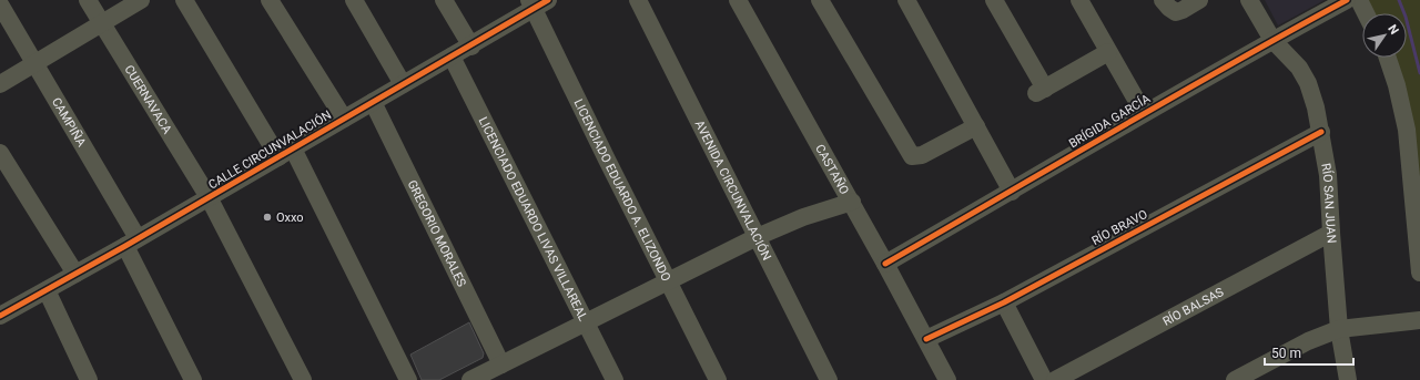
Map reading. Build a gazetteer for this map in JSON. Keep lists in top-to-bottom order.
{
  "streets": {
    "street": [
      "CUERNAVACA",
      "BRÍGIDA GARCÍA",
      "CAMPIÑA",
      "CALLE CIRCUNVALACIÓN",
      "CASTAÑO",
      "LICENCIADO EDUARDO A. ELIZONDO",
      "AVENIDA CIRCUNVALACIÓN",
      "RÍO SAN JUAN",
      "LICENCIADO EDUARDO LIVAS VILLAREAL",
      "RÍO BRAVO",
      "GREGORIO MORALES",
      "RÍO BALSAS"
    ]
  },
  "crossings": [
    ["CUERNAVACA", "CALLE CIRCUNVALACIÓN"],
    ["BRÍGIDA GARCÍA", "CASTAÑO"],
    ["BRÍGIDA GARCÍA", "RÍO SAN JUAN"],
    ["CAMPIÑA", "CALLE CIRCUNVALACIÓN"],
    ["CALLE CIRCUNVALACIÓN", "LICENCIADO EDUARDO A. ELIZONDO"],
    ["CALLE CIRCUNVALACIÓN", "LICENCIADO EDUARDO LIVAS VILLAREAL"],
    ["CALLE CIRCUNVALACIÓN", "GREGORIO MORALES"],
    ["CASTAÑO", "RÍO BRAVO"],
    ["RÍO SAN JUAN", "RÍO BRAVO"],
    ["RÍO SAN JUAN", "RÍO BALSAS"]
  ],
  "places": ["Oxxo"],
  "scale_bar": "50 m",
  "north": "top right"
}
